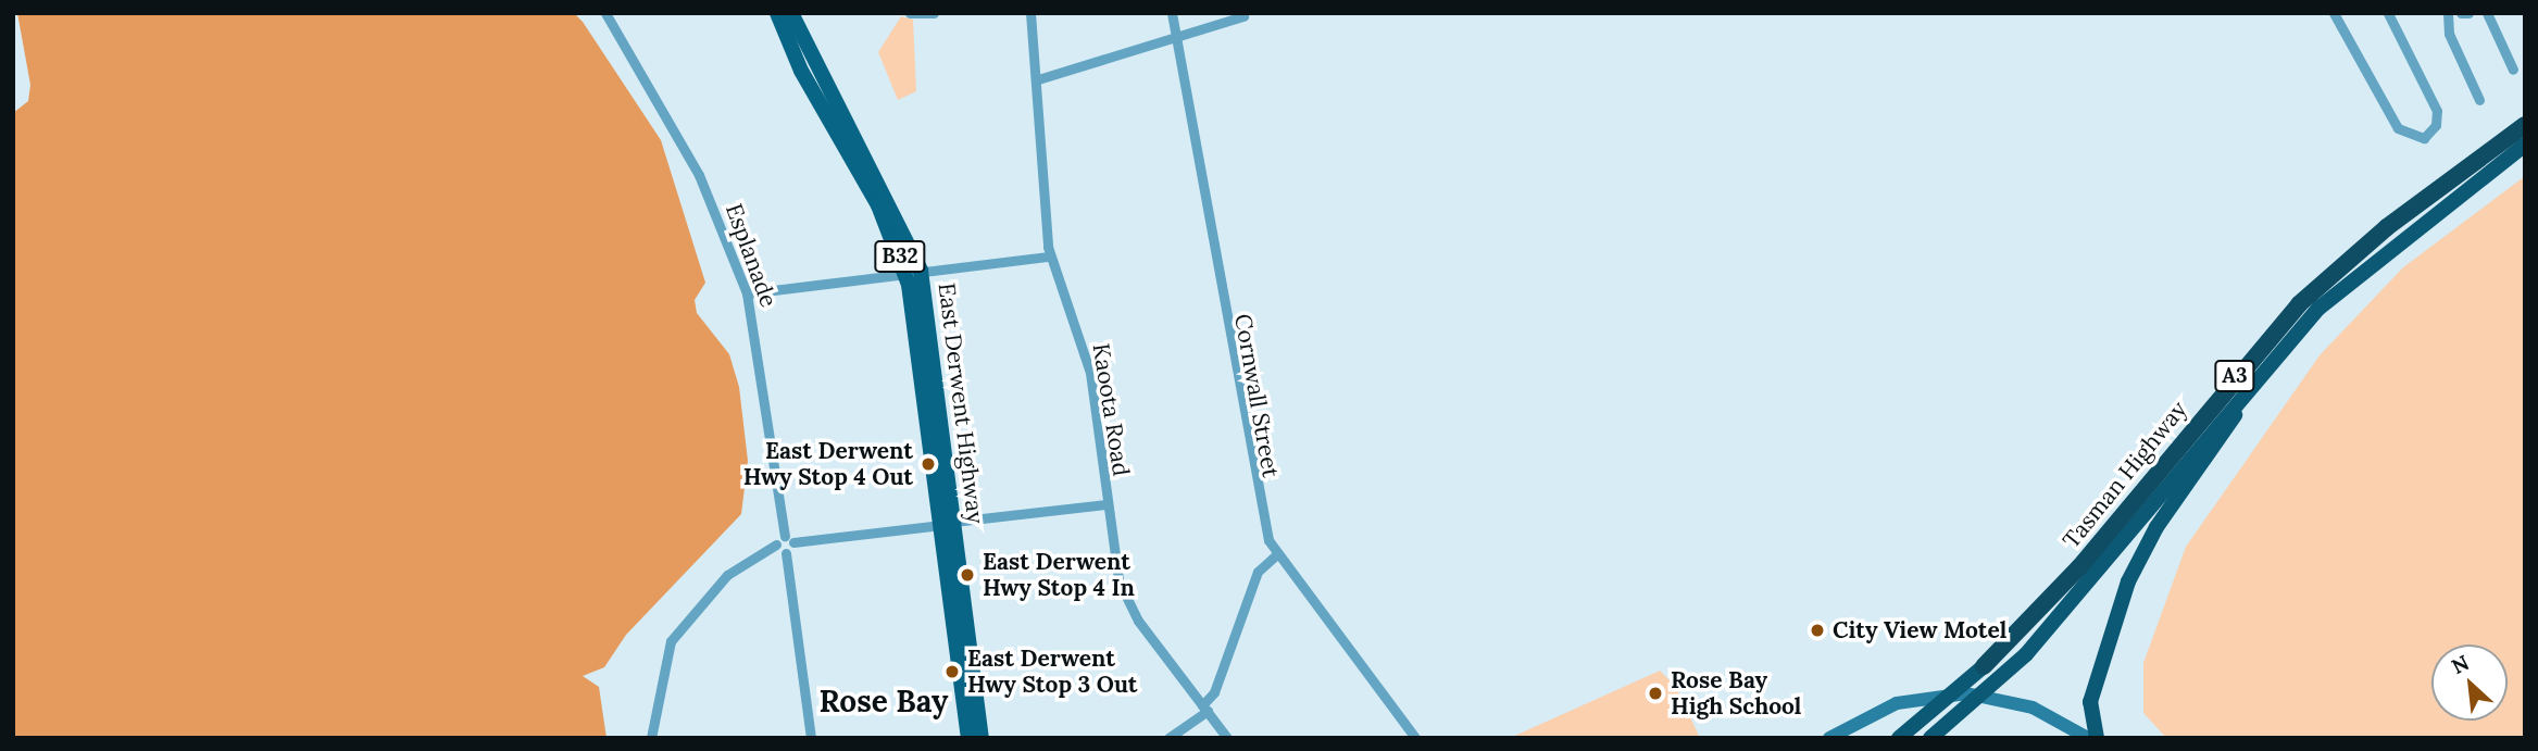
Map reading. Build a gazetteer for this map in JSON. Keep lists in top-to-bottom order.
{
  "streets": {
    "highway": ["A3", "Tasman Highway"],
    "main road": ["B32", "East Derwent Highway"],
    "street": ["Esplanade", "Cornwall Street", "Kaoota Road"]
  },
  "districts": ["Rose Bay"],
  "places": [
    "East Derwent Hwy Stop 4 Out",
    "East Derwent Hwy Stop 4 In",
    "City View Motel",
    "East Derwent Hwy Stop 3 Out",
    "Rose Bay High School"
  ],
  "north": "top left"
}
